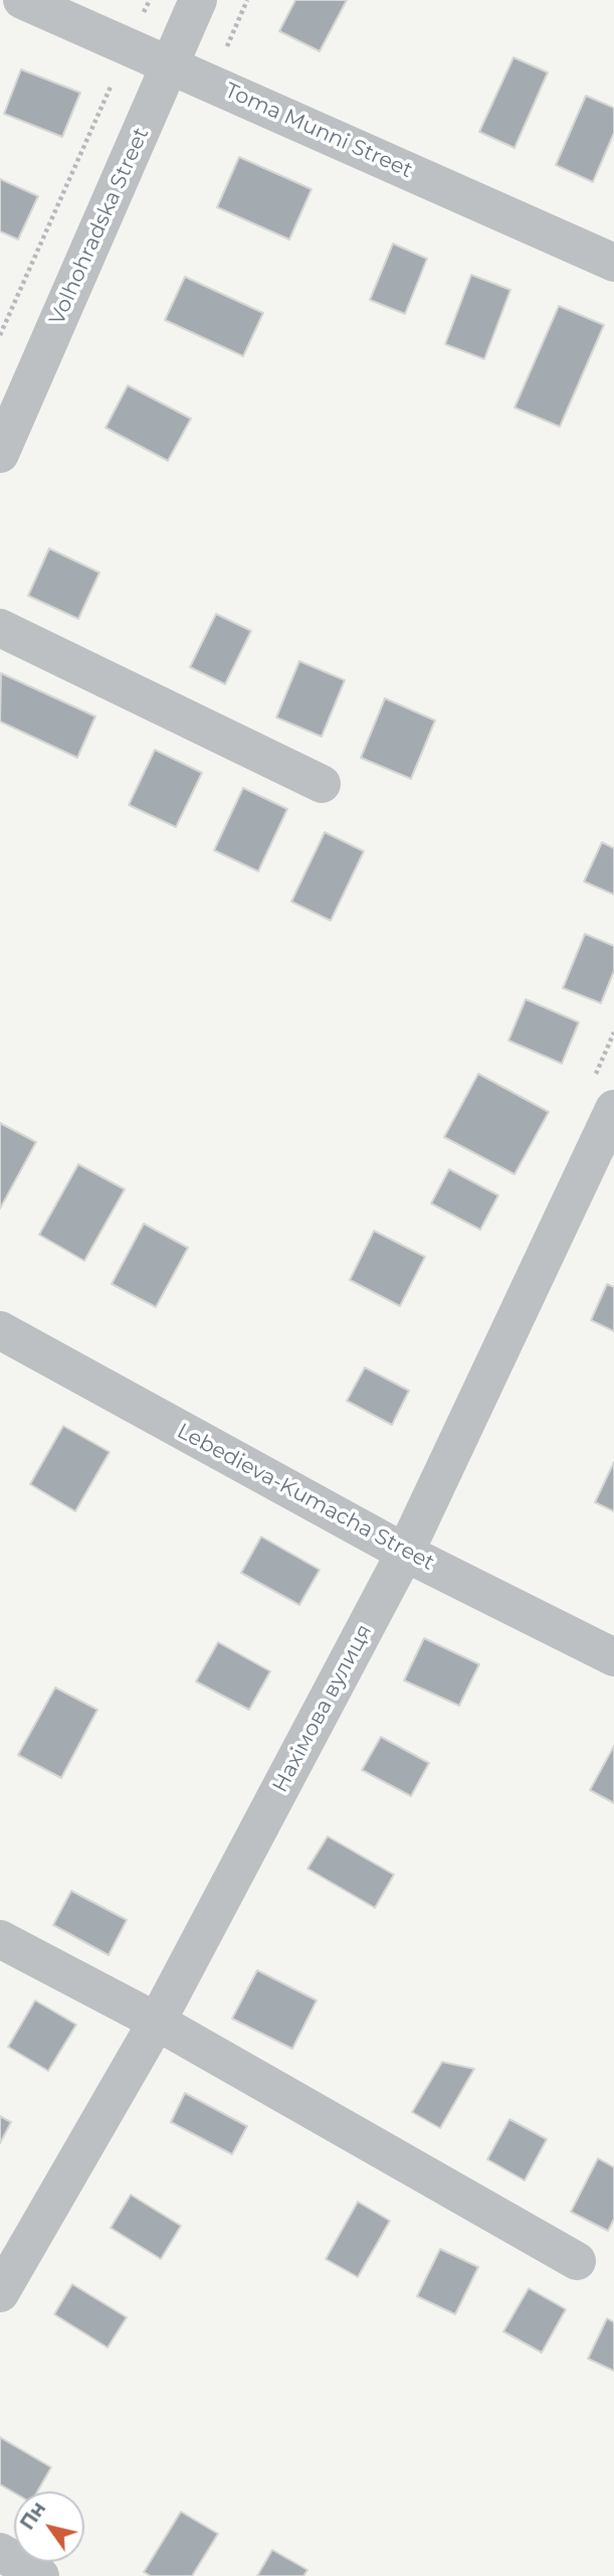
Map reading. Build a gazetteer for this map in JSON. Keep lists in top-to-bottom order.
{
  "streets": {
    "street": [
      "Toma Munni Street",
      "Volhohradska Street",
      "Lebedieva-Kumacha Street",
      "Нахімова вулиця"
    ]
  },
  "crossings": [
    ["Toma Munni Street", "Volhohradska Street"],
    ["Lebedieva-Kumacha Street", "Нахімова вулиця"]
  ],
  "north": "top left"
}
